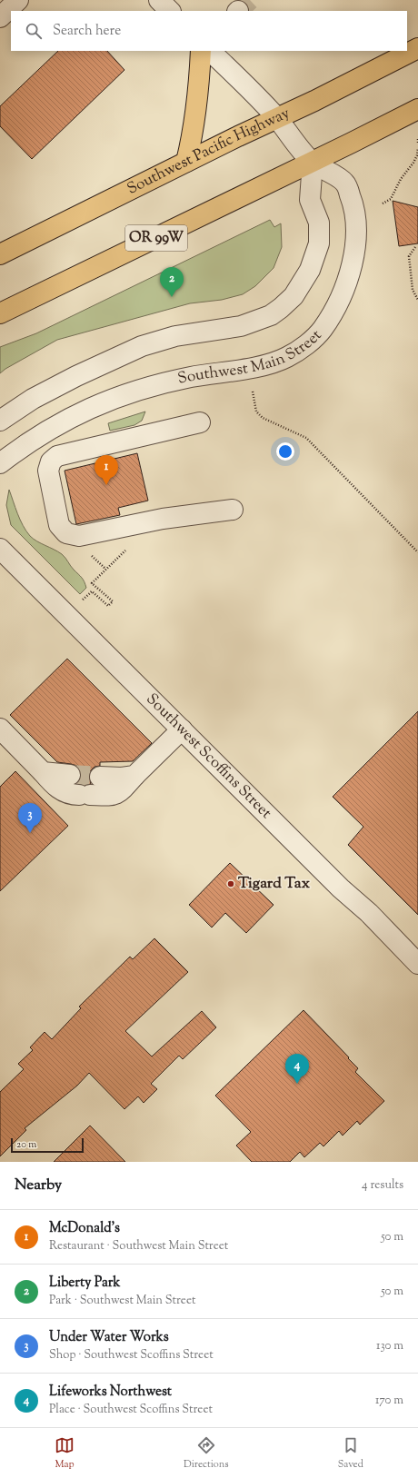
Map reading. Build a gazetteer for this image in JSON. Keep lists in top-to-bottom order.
{
  "streets": {
    "highway": ["Southwest Pacific Highway", "OR 99W"],
    "street": ["Southwest Main Street", "Southwest Scoffins Street"]
  },
  "crossings": [
    ["Southwest Pacific Highway", "Southwest Main Street"],
    ["OR 99W", "Southwest Main Street"]
  ],
  "places": ["Tigard Tax"],
  "scale_bar": "20 m",
  "page": {
    "search": "Search here",
    "pins": [
      "2",
      "1",
      "3",
      "4"
    ],
    "scale": "20 m",
    "heading": ["Nearby", "4 results"],
    "list": [
      {
        "mark": "1",
        "name": "McDonald's",
        "note": "Restaurant · Southwest Main Street",
        "value": "50 m"
      },
      {
        "mark": "2",
        "name": "Liberty Park",
        "note": "Park · Southwest Main Street",
        "value": "50 m"
      },
      {
        "mark": "3",
        "name": "Under Water Works",
        "note": "Shop · Southwest Scoffins Street",
        "value": "130 m"
      },
      {
        "mark": "4",
        "name": "Lifeworks Northwest",
        "note": "Place · Southwest Scoffins Street",
        "value": "170 m"
      }
    ],
    "nav": ["Map", "Directions", "Saved"]
  }
}
